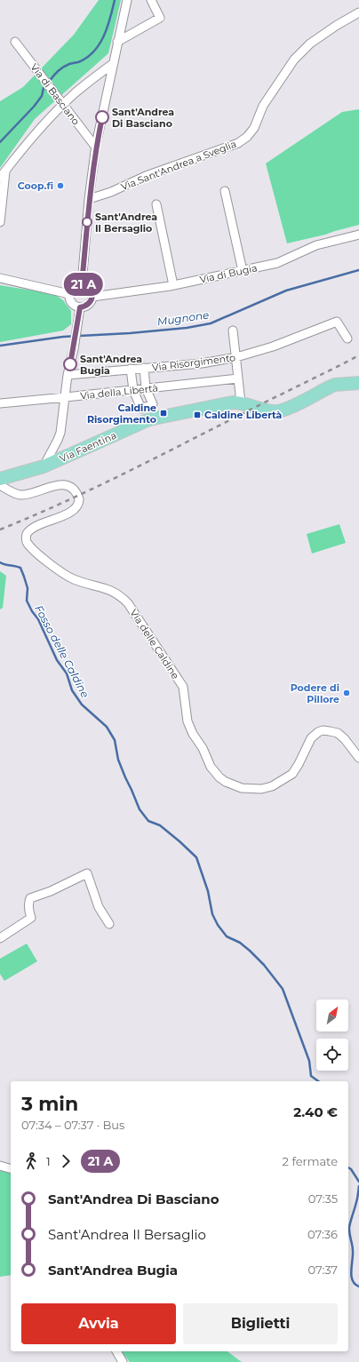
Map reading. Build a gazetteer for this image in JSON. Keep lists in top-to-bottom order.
{
  "streets": {
    "main road": ["Via Faentina"],
    "street": [
      "Via di Basciano",
      "Via Sant'Andrea a Sveglia",
      "Via di Bugia",
      "Via Risorgimento",
      "Via della Libertà",
      "Via delle Caldine"
    ]
  },
  "water": ["Mugnone", "Fosso delle Caldine"],
  "places": {
    "other": [
      "Sant'Andrea Di Basciano",
      "Coop.fi",
      "Sant'Andrea Il Bersaglio",
      "Sant'Andrea Bugia",
      "Podere di Pillore"
    ],
    "transit": ["Caldine Risorgimento", "Caldine Libertà"]
  },
  "north": "top right",
  "page": {
    "on_map": "21 A",
    "heading": ["3 min", "07:34 – 07:37 · Bus", "2.40 €"],
    "legs": ["1", "21 A", "2 fermate"],
    "list": [
      {
        "name": "Sant'Andrea Di Basciano",
        "value": "07:35"
      },
      {
        "name": "Sant'Andrea Il Bersaglio",
        "value": "07:36"
      },
      {
        "name": "Sant'Andrea Bugia",
        "value": "07:37"
      }
    ],
    "buttons": ["Avvia", "Biglietti"]
  }
}
